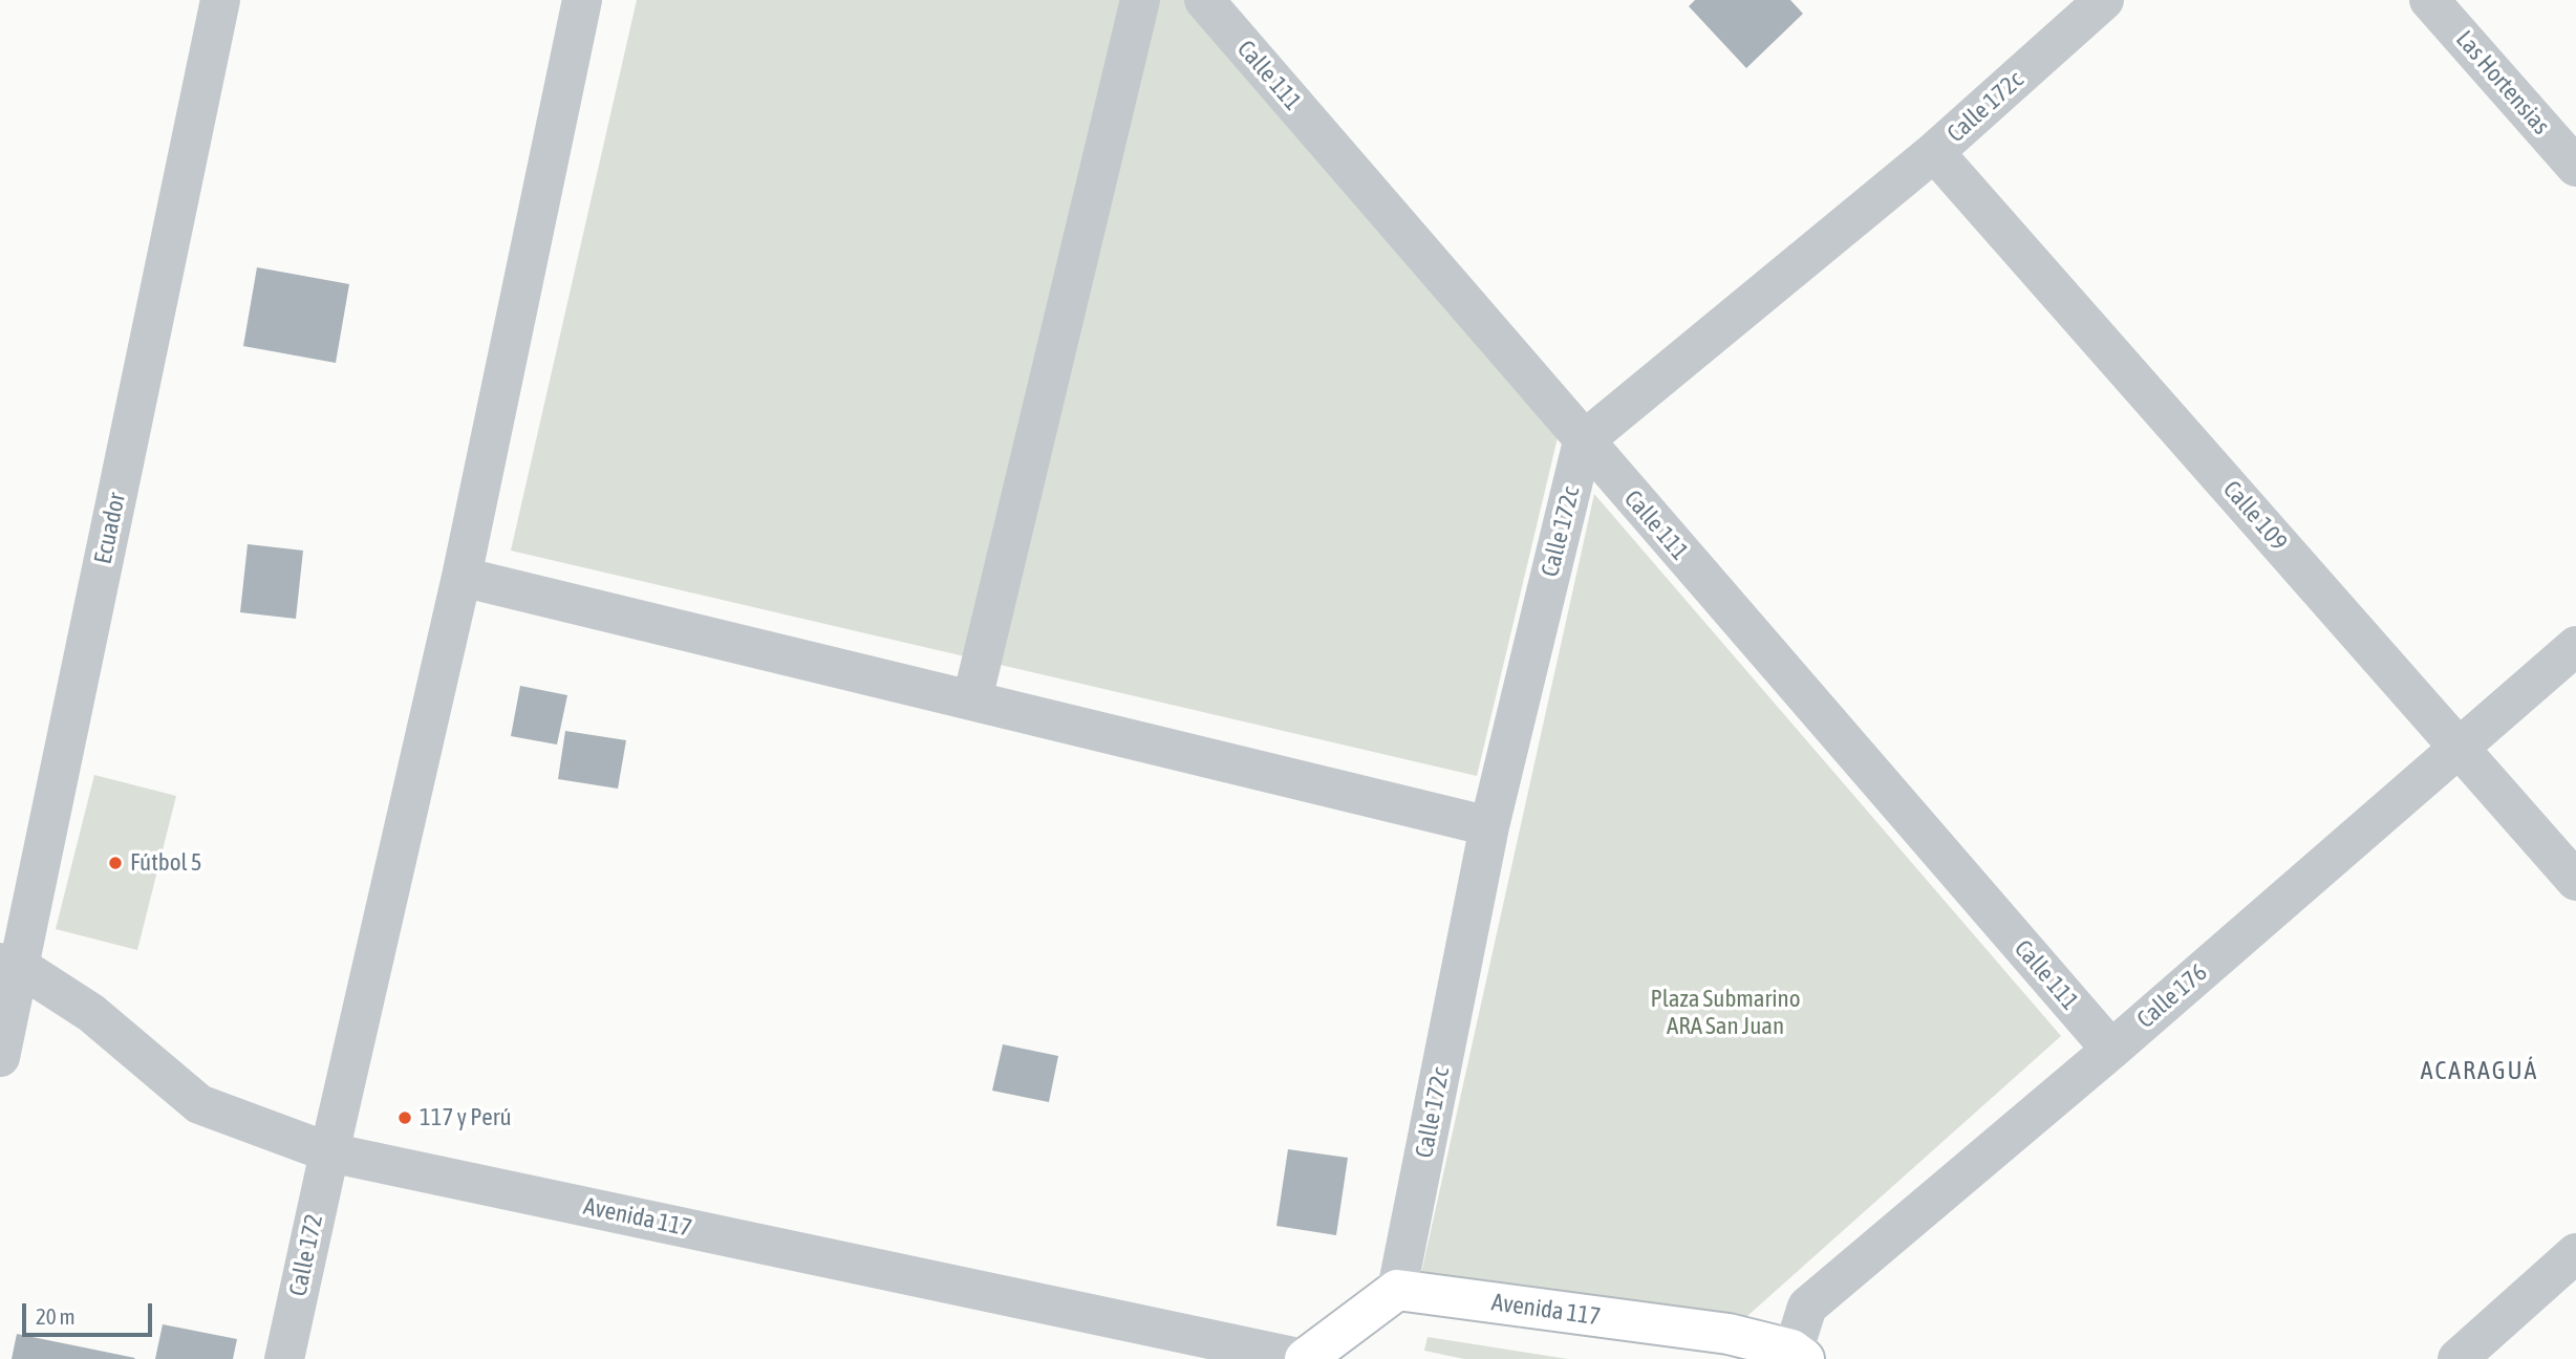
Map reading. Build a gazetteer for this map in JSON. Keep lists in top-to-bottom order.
{
  "streets": {
    "main road": ["Avenida 117"],
    "street": [
      "Calle 111",
      "Las Hortensias",
      "Calle 172c",
      "Calle 109",
      "Ecuador",
      "Calle 176",
      "Calle 172"
    ]
  },
  "crossings": [
    ["Calle 111", "Calle 172c"],
    ["Calle 111", "Calle 176"],
    ["Calle 172c", "Calle 109"],
    ["Calle 172c", "Avenida 117"],
    ["Calle 109", "Calle 176"],
    ["Ecuador", "Avenida 117"],
    ["Calle 176", "Avenida 117"],
    ["Avenida 117", "Calle 172"]
  ],
  "districts": ["ACARAGUÁ"],
  "parks": ["Plaza Submarino ARA San Juan"],
  "places": ["Fútbol 5", "117 y Perú"],
  "scale_bar": "20 m"
}
